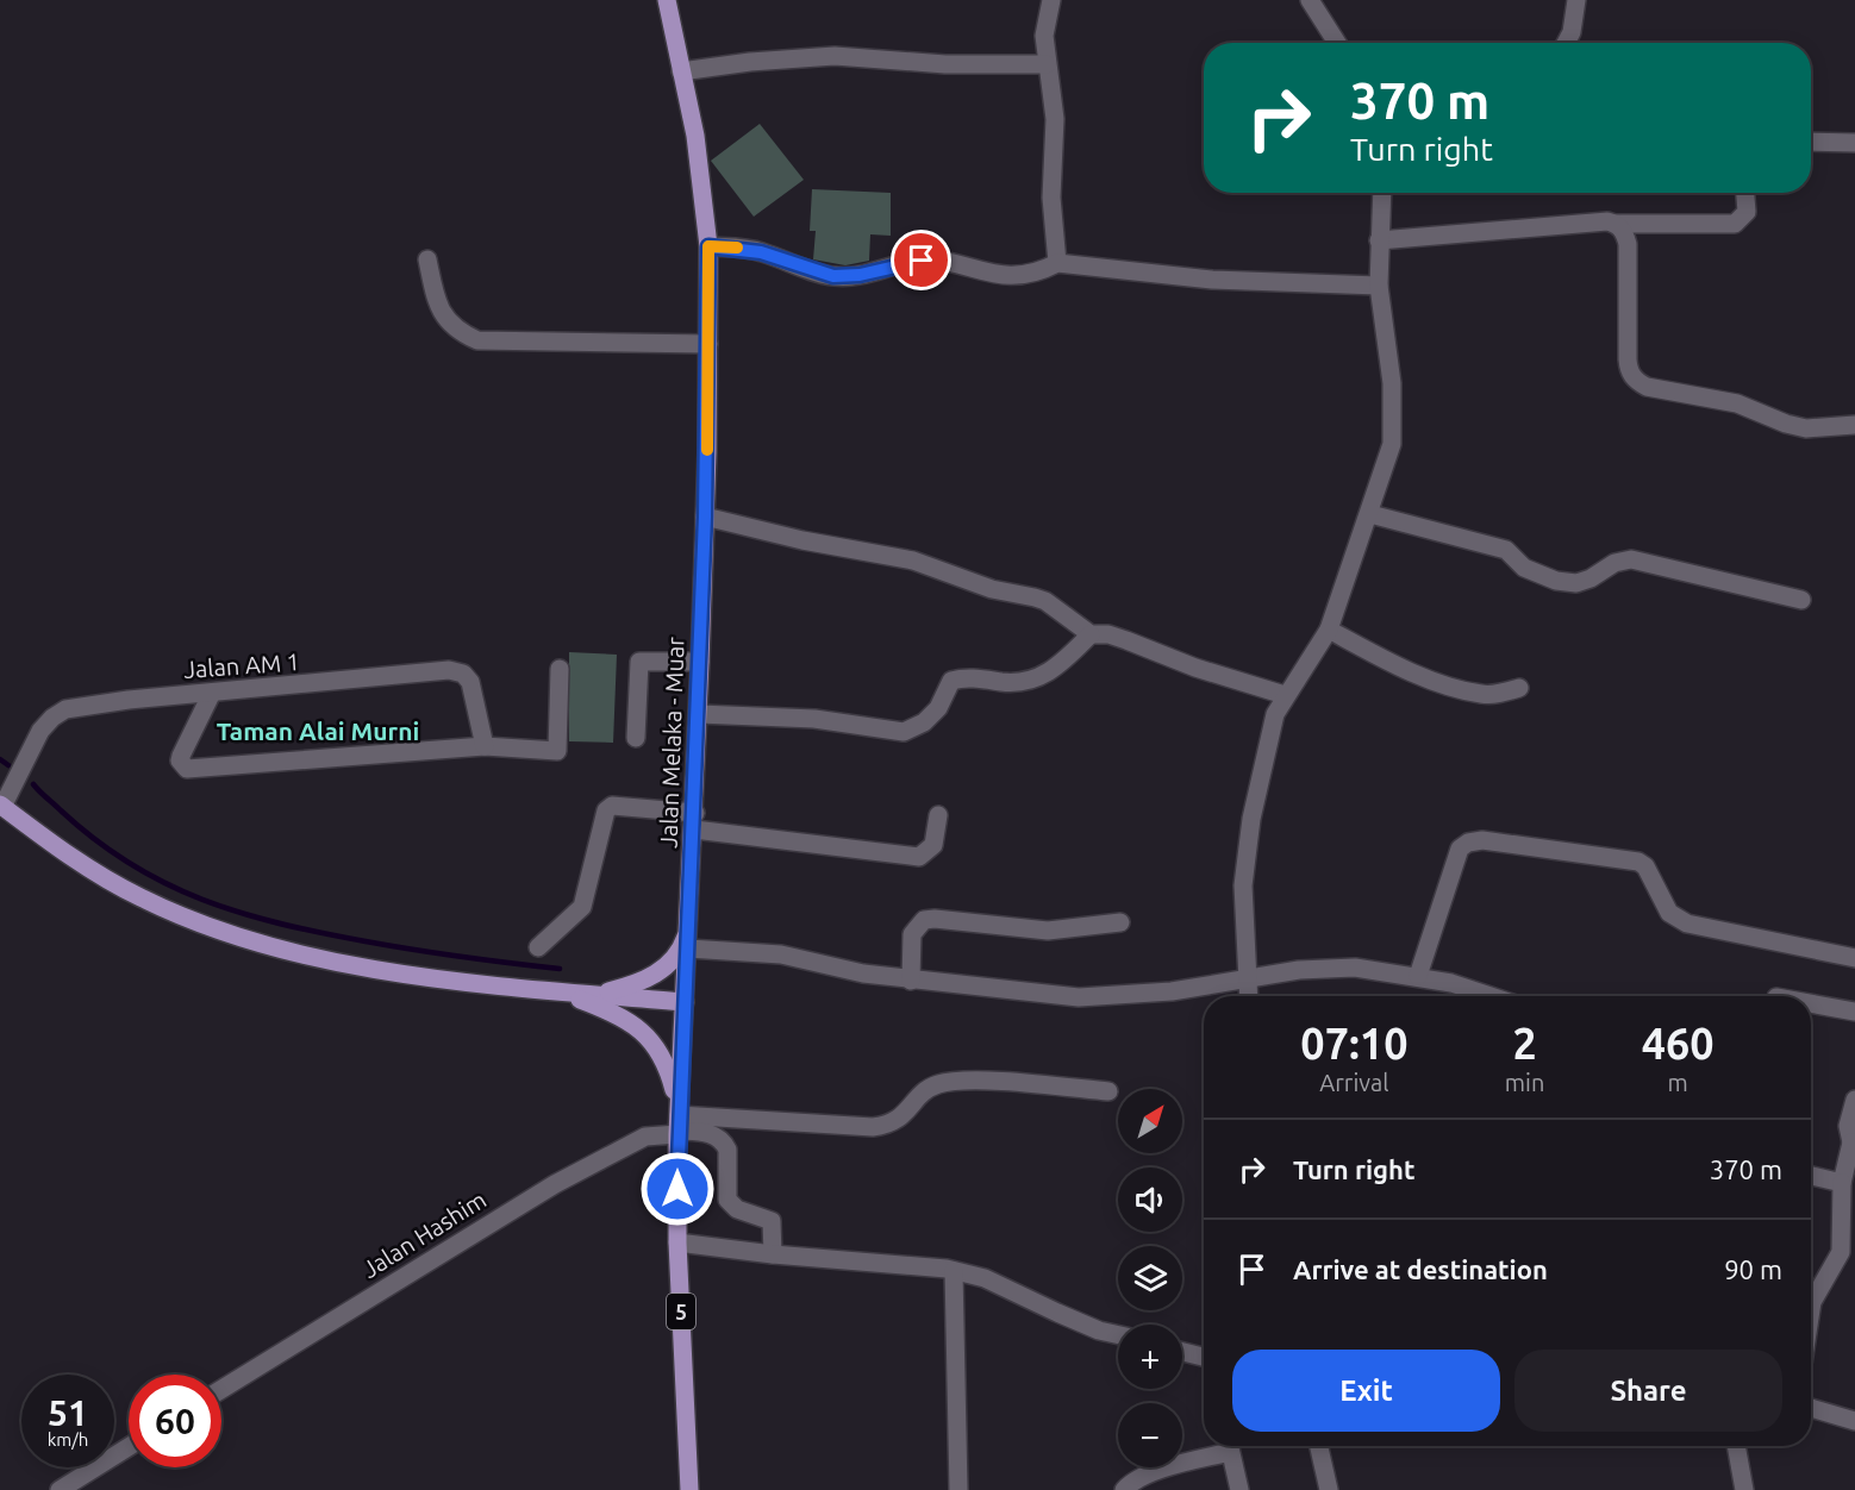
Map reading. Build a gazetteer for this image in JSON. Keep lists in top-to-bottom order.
{
  "streets": {
    "main road": ["Jalan Melaka - Muar", "5"],
    "street": ["Jalan AM 1", "Jalan Hashim"]
  },
  "crossings": [
    ["Jalan Melaka - Muar", "Jalan Hashim"]
  ],
  "districts": ["Taman Alai Murni"],
  "north": "top right",
  "page": {
    "turn": ["370 m", "Turn right"],
    "eta": [
      "07:10",
      "Arrival",
      "2",
      "min",
      "460",
      "m"
    ],
    "map_buttons": ["+", "−"],
    "list": [
      {
        "name": "Turn right",
        "value": "370 m"
      },
      {
        "name": "Arrive at destination",
        "value": "90 m"
      }
    ],
    "buttons": ["Exit", "Share"],
    "speed": "51 km/h",
    "limit": "60"
  }
}
